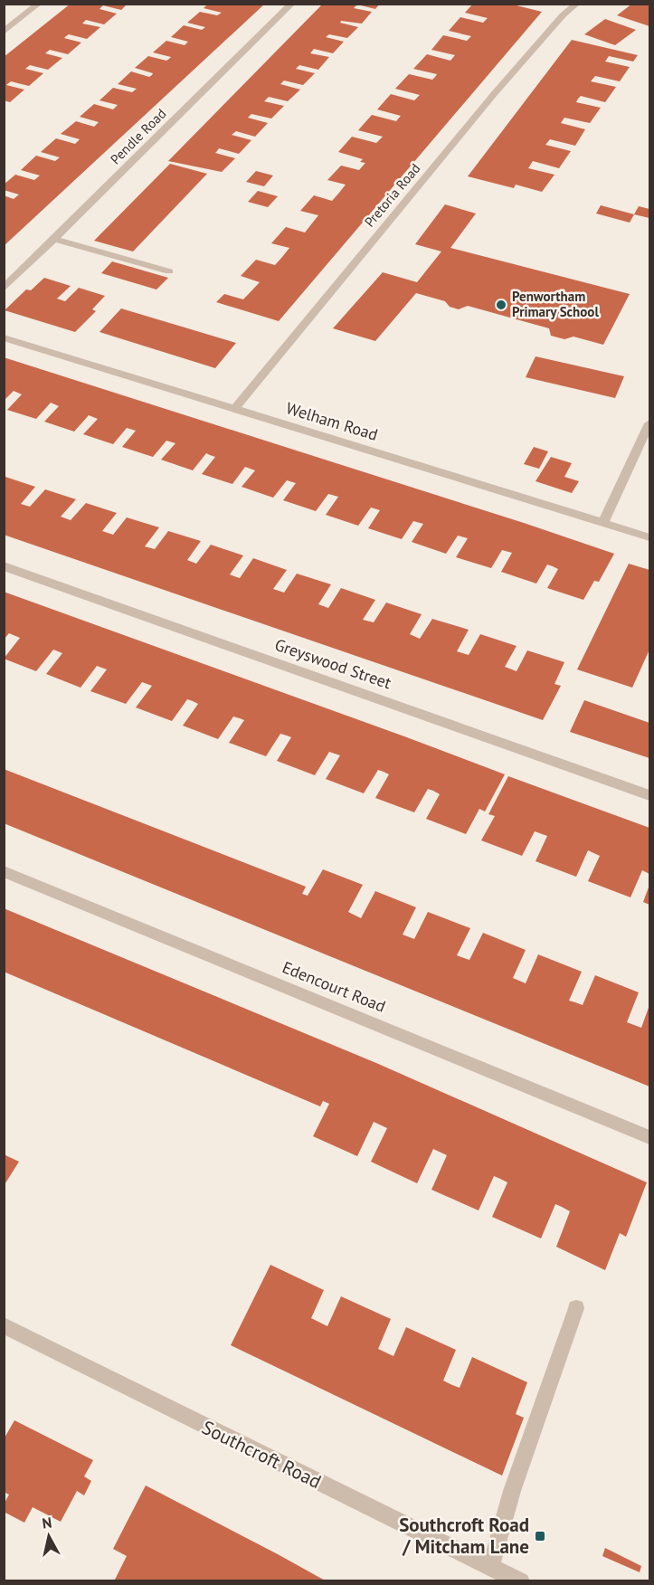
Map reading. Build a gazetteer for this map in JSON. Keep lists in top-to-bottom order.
{
  "streets": {
    "street": [
      "Pendle Road",
      "Pretoria Road",
      "Welham Road",
      "Greyswood Street",
      "Edencourt Road",
      "Southcroft Road"
    ]
  },
  "crossings": [
    ["Pretoria Road", "Welham Road"]
  ],
  "places": {
    "other": ["Penwortham Primary School"],
    "transit": ["Southcroft Road / Mitcham Lane"]
  },
  "north": "top"
}
